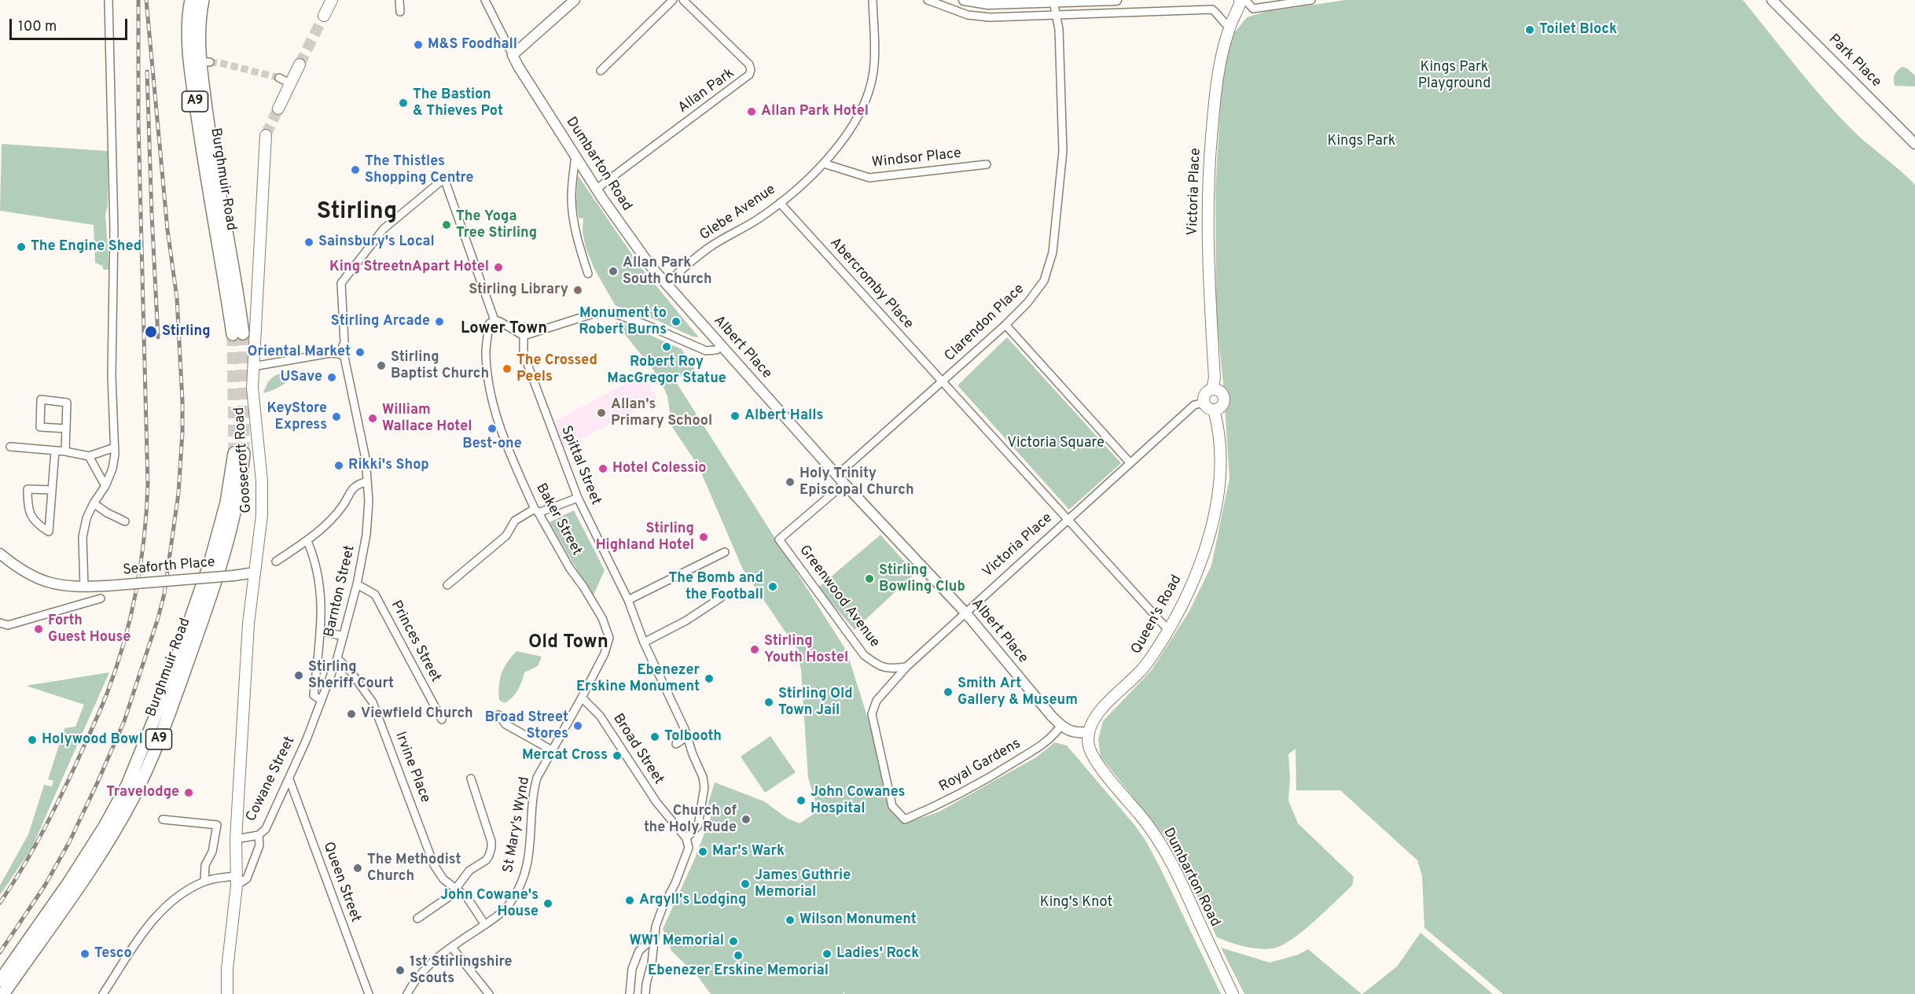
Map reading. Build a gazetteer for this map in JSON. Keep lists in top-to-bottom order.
{
  "streets": {
    "main road": [
      "A9",
      "Dumbarton Road",
      "Burghmuir Road",
      "Victoria Place",
      "Goosecroft Road",
      "Queen's Road"
    ],
    "street": [
      "Park Place",
      "Allan Park",
      "Windsor Place",
      "Glebe Avenue",
      "Abercromby Place",
      "Clarendon Place",
      "Albert Place",
      "Spittal Street",
      "Baker Street",
      "Seaforth Place",
      "Barnton Street",
      "Greenwood Avenue",
      "Princes Street",
      "Broad Street",
      "Royal Gardens",
      "Irvine Place",
      "Cowane Street",
      "St Mary's Wynd",
      "Queen Street"
    ]
  },
  "crossings": [
    ["Allan Park", "Dumbarton Road"],
    ["Windsor Place", "Glebe Avenue"],
    ["Dumbarton Road", "Glebe Avenue"],
    ["Dumbarton Road", "Albert Place"],
    ["Dumbarton Road", "Queen's Road"],
    ["Victoria Place", "Albert Place"],
    ["Victoria Place", "Greenwood Avenue"],
    ["Victoria Place", "Queen's Road"],
    ["Victoria Place", "Royal Gardens"],
    ["Glebe Avenue", "Abercromby Place"],
    ["Glebe Avenue", "Albert Place"],
    ["Abercromby Place", "Clarendon Place"],
    ["Clarendon Place", "Albert Place"],
    ["Albert Place", "Greenwood Avenue"],
    ["Albert Place", "Royal Gardens"],
    ["Goosecroft Road", "Seaforth Place"],
    ["Goosecroft Road", "Cowane Street"],
    ["Spittal Street", "Broad Street"],
    ["Baker Street", "Broad Street"],
    ["Baker Street", "St Mary's Wynd"],
    ["Barnton Street", "Princes Street"],
    ["Barnton Street", "Irvine Place"],
    ["Barnton Street", "Cowane Street"],
    ["Greenwood Avenue", "Royal Gardens"],
    ["Broad Street", "St Mary's Wynd"],
    ["Irvine Place", "St Mary's Wynd"],
    ["Cowane Street", "Queen Street"]
  ],
  "districts": ["Stirling", "Lower Town", "Old Town"],
  "parks": [
    "Kings Park Playground",
    "Kings Park",
    "Victoria Square",
    "King's Knot"
  ],
  "places": [
    "Toilet Block",
    "M&S Foodhall",
    "The Bastion & Thieves Pot",
    "Allan Park Hotel",
    "The Thistles Shopping Centre",
    "The Yoga Tree Stirling",
    "Sainsbury's Local",
    "The Engine Shed",
    "King StreetnApart Hotel",
    "Allan Park South Church",
    "Stirling Library",
    "Stirling Arcade",
    "Monument to Robert Burns",
    "Stirling",
    "Robert Roy MacGregor Statue",
    "Oriental Market",
    "Stirling Baptist Church",
    "The Crossed Peels",
    "USave",
    "Allan's Primary School",
    "Albert Halls",
    "KeyStore Express",
    "William Wallace Hotel",
    "Best-one",
    "Rikki's Shop",
    "Hotel Colessio",
    "Holy Trinity Episcopal Church",
    "Stirling Highland Hotel",
    "Stirling Bowling Club",
    "The Bomb and the Football",
    "Forth Guest House",
    "Stirling Youth Hostel",
    "Stirling Sheriff Court",
    "Ebenezer Erskine Monument",
    "Smith Art Gallery & Museum",
    "Stirling Old Town Jail",
    "Viewfield Church",
    "Broad Street Stores",
    "Tolbooth",
    "Holywood Bowl",
    "Mercat Cross",
    "Travelodge",
    "John Cowanes Hospital",
    "Church of the Holy Rude",
    "Mar's Wark",
    "The Methodist Church",
    "James Guthrie Memorial",
    "Argyll's Lodging",
    "John Cowane's House",
    "Wilson Monument",
    "WW1 Memorial",
    "Tesco",
    "Ladies' Rock",
    "Ebenezer Erskine Memorial",
    "1st Stirlingshire Scouts"
  ],
  "scale_bar": "100 m"
}
